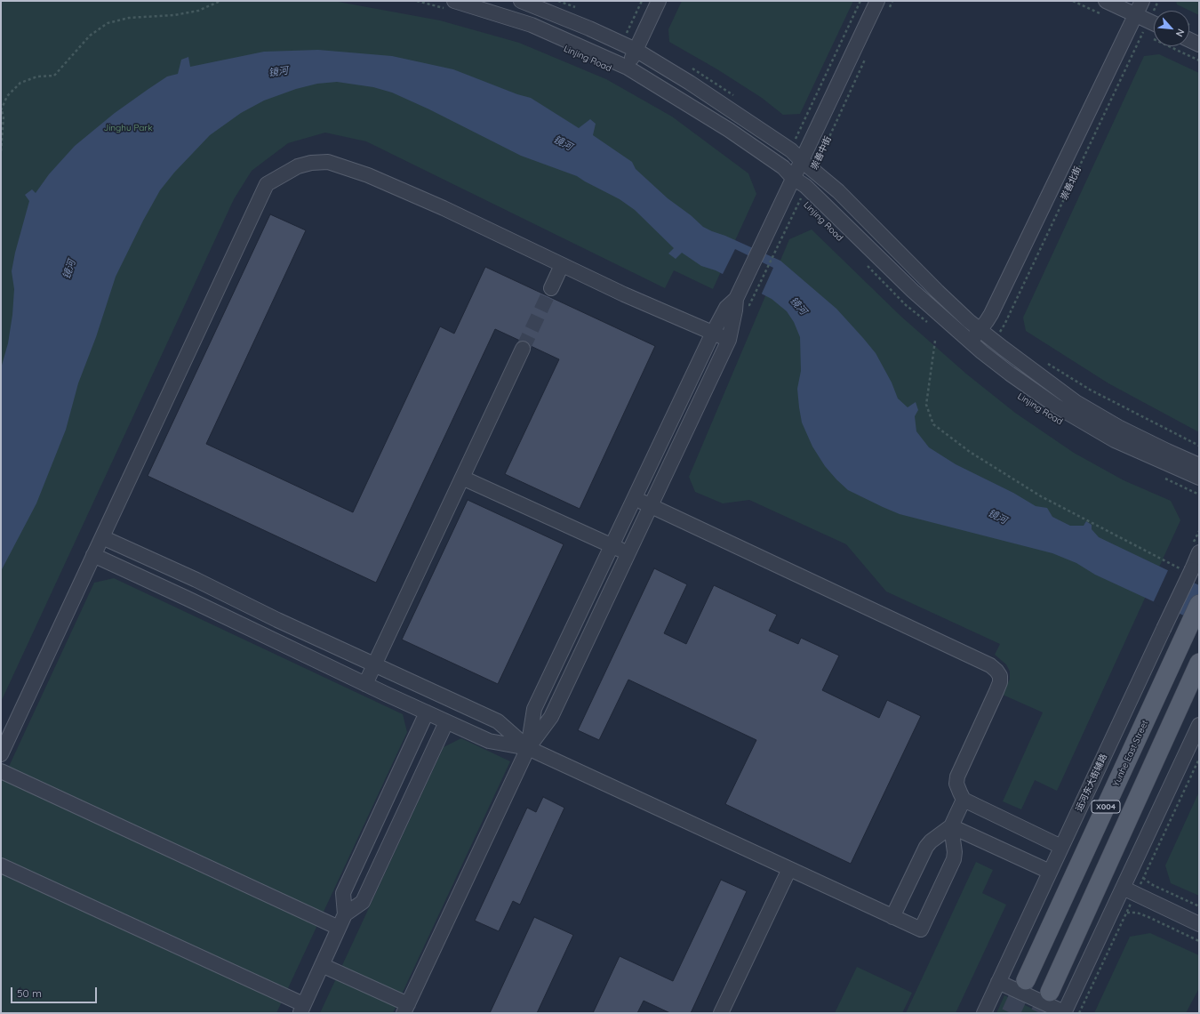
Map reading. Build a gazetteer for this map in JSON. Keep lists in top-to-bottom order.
{
  "streets": {
    "main road": ["Yunhe East Street", "X004"],
    "street": [
      "Linjing Road",
      "崇善中街",
      "崇善北街",
      "运河东大街辅路"
    ]
  },
  "crossings": [
    ["Linjing Road", "崇善中街"],
    ["Linjing Road", "崇善北街"]
  ],
  "water": ["镜河"],
  "parks": ["Jinghu Park"],
  "scale_bar": "50 m",
  "north": "bottom right"
}
